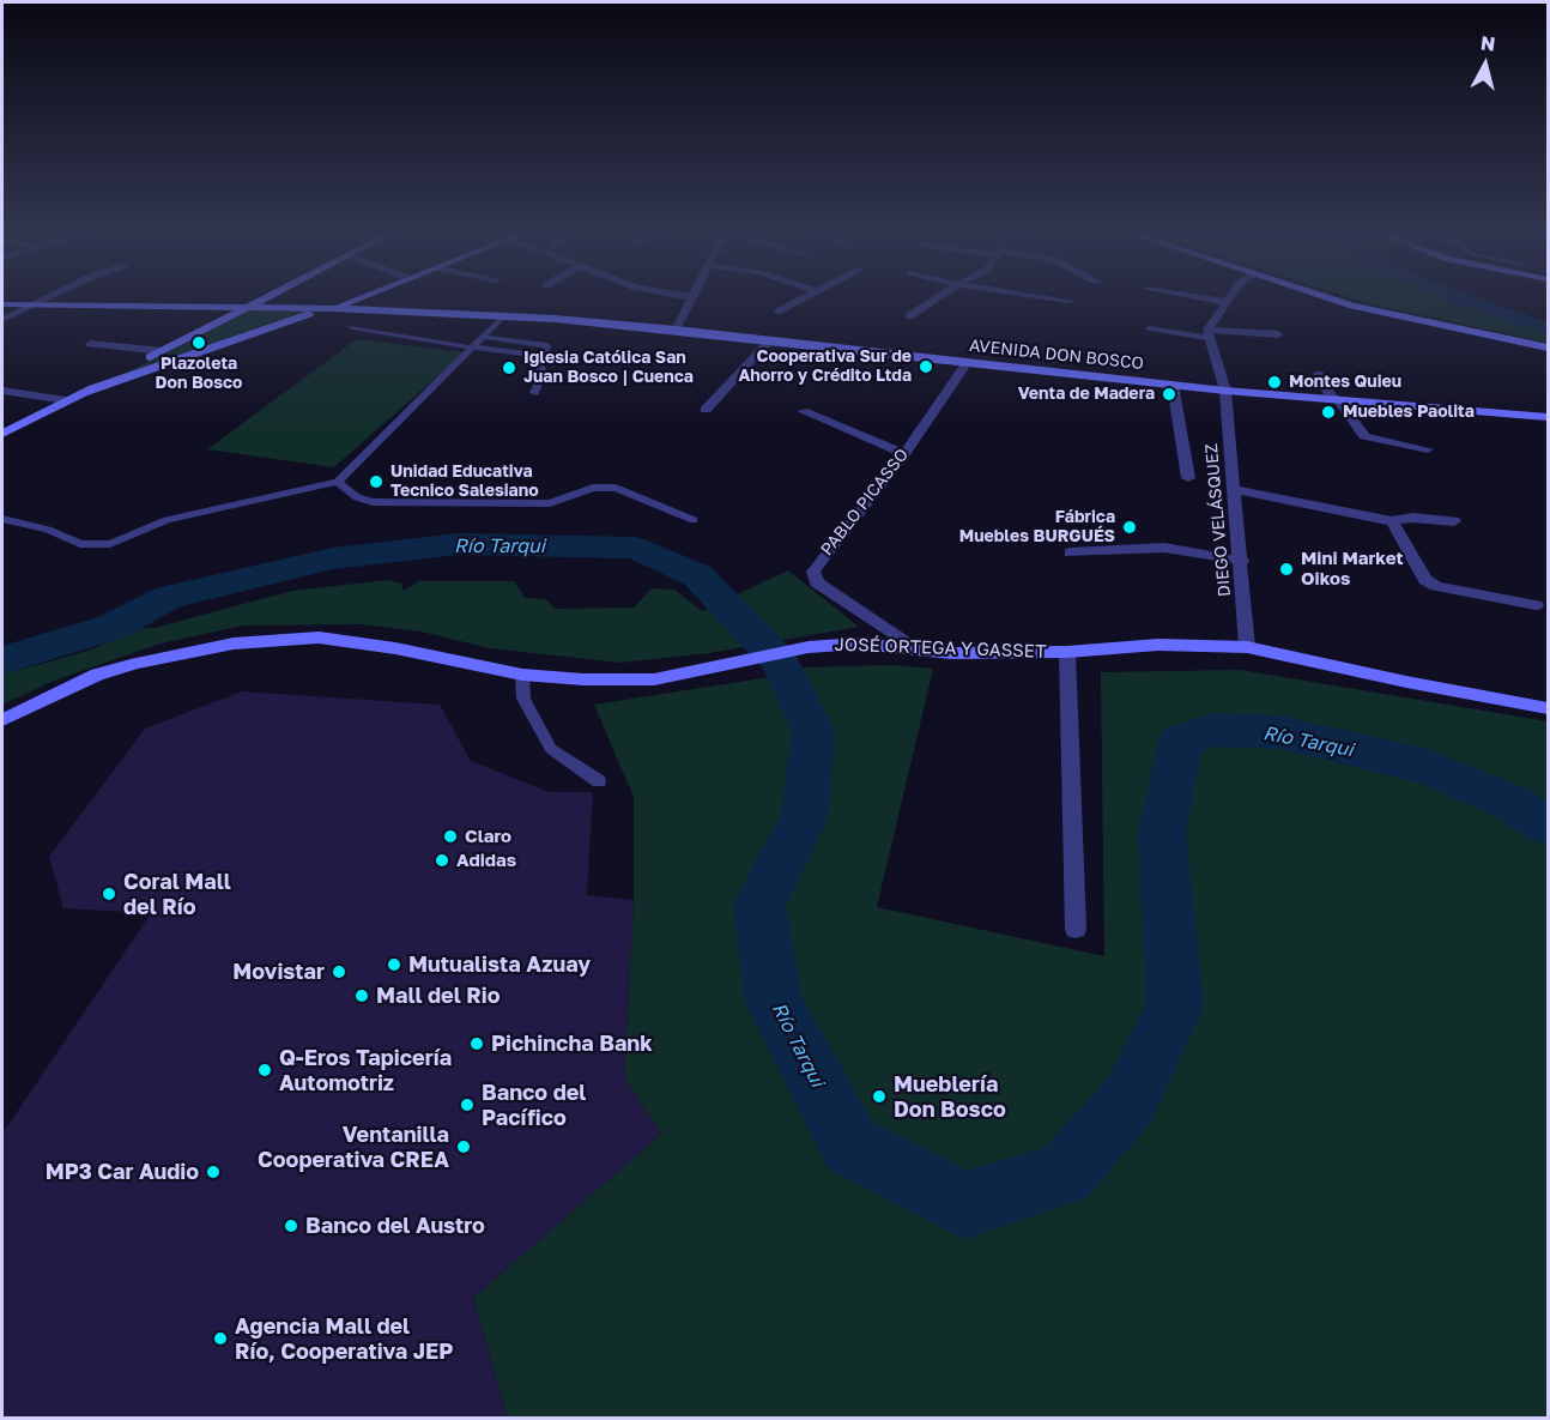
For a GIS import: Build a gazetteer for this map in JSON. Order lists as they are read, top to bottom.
{
  "streets": {
    "main road": ["AVENIDA DON BOSCO", "JOSÉ ORTEGA Y GASSET"],
    "street": ["PABLO PICASSO", "DIEGO VELÁSQUEZ"]
  },
  "crossings": [
    ["AVENIDA DON BOSCO", "PABLO PICASSO"],
    ["AVENIDA DON BOSCO", "DIEGO VELÁSQUEZ"],
    ["PABLO PICASSO", "JOSÉ ORTEGA Y GASSET"],
    ["DIEGO VELÁSQUEZ", "JOSÉ ORTEGA Y GASSET"]
  ],
  "water": ["Río Tarqui"],
  "places": [
    "Plazoleta Don Bosco",
    "Cooperativa Sur de Ahorro y Crédito Ltda",
    "Iglesia Católica San Juan Bosco | Cuenca",
    "Montes Quieu",
    "Venta de Madera",
    "Muebles Paolita",
    "Unidad Educativa Tecnico Salesiano",
    "Fábrica Muebles BURGUÉS",
    "Mini Market Oikos",
    "Claro",
    "Adidas",
    "Coral Mall del Río",
    "Mutualista Azuay",
    "Movistar",
    "Mall del Rio",
    "Pichincha Bank",
    "Q-Eros Tapicería Automotriz",
    "Mueblería Don Bosco",
    "Banco del Pacífico",
    "Ventanilla Cooperativa CREA",
    "MP3 Car Audio",
    "Banco del Austro",
    "Agencia Mall del Río, Cooperativa JEP"
  ],
  "north": "top"
}
